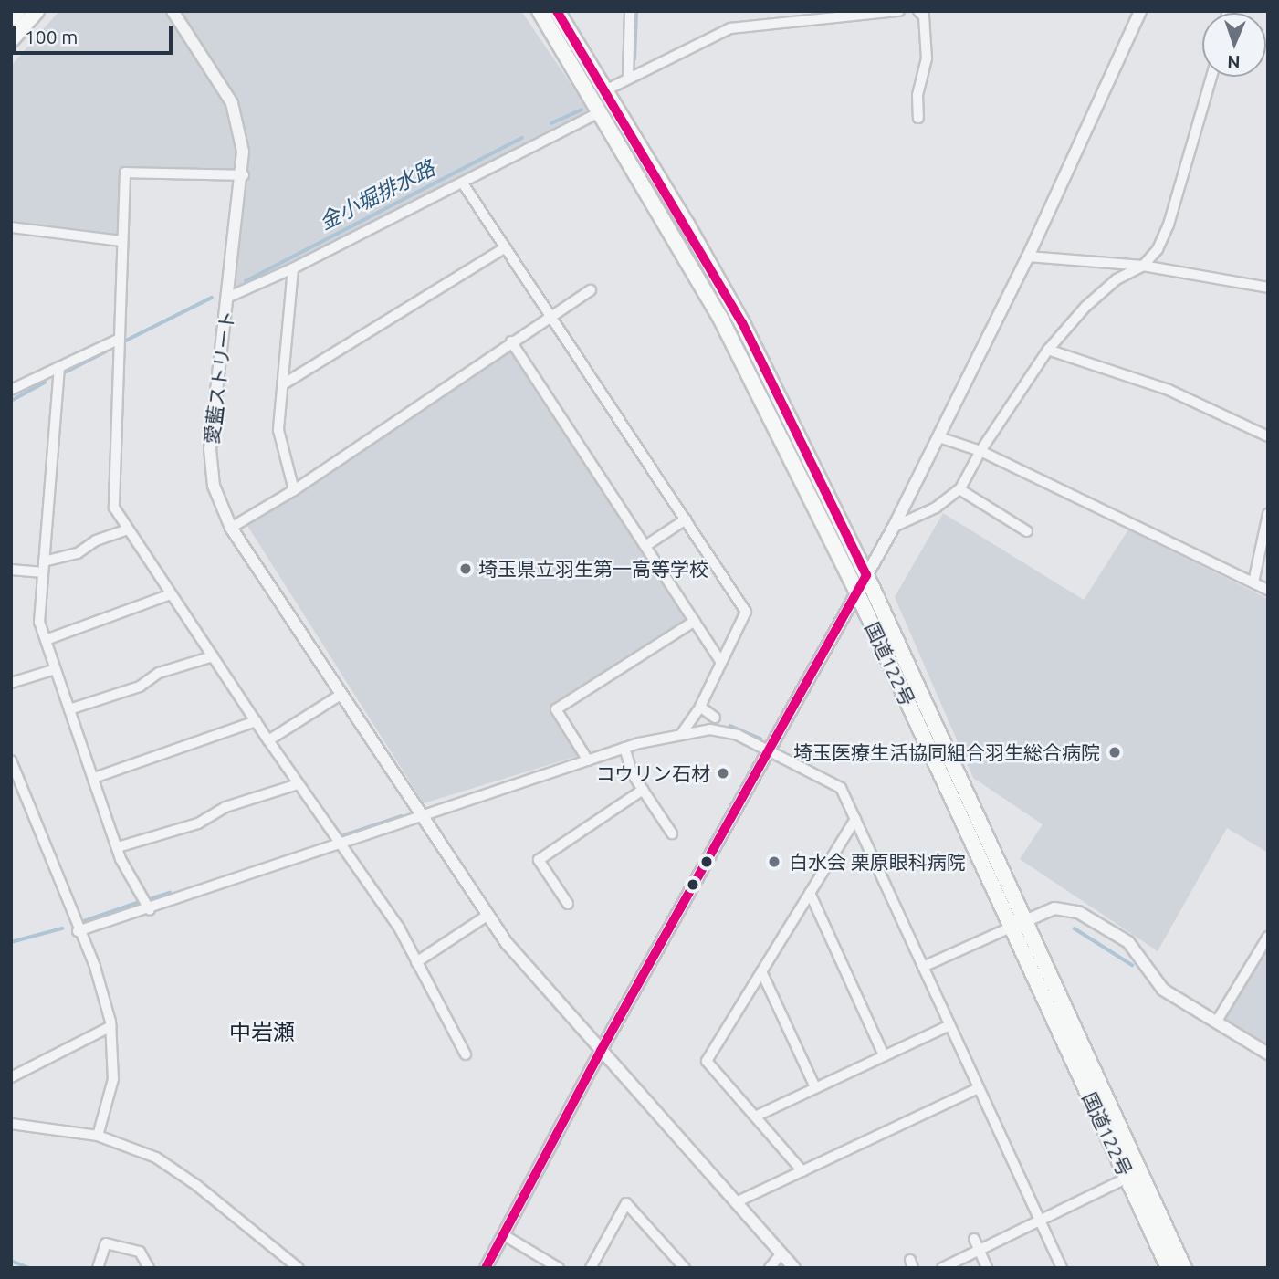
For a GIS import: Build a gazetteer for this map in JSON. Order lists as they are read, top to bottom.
{
  "streets": {
    "main road": ["国道122号"],
    "street": ["愛藍ストリート"]
  },
  "districts": ["中岩瀬"],
  "water": ["金小堀排水路"],
  "places": [
    "埼玉県立羽生第一高等学校",
    "埼玉医療生活協同組合羽生総合病院",
    "コウリン石材",
    "白水会 栗原眼科病院"
  ],
  "scale_bar": "100 m",
  "north": "bottom"
}
